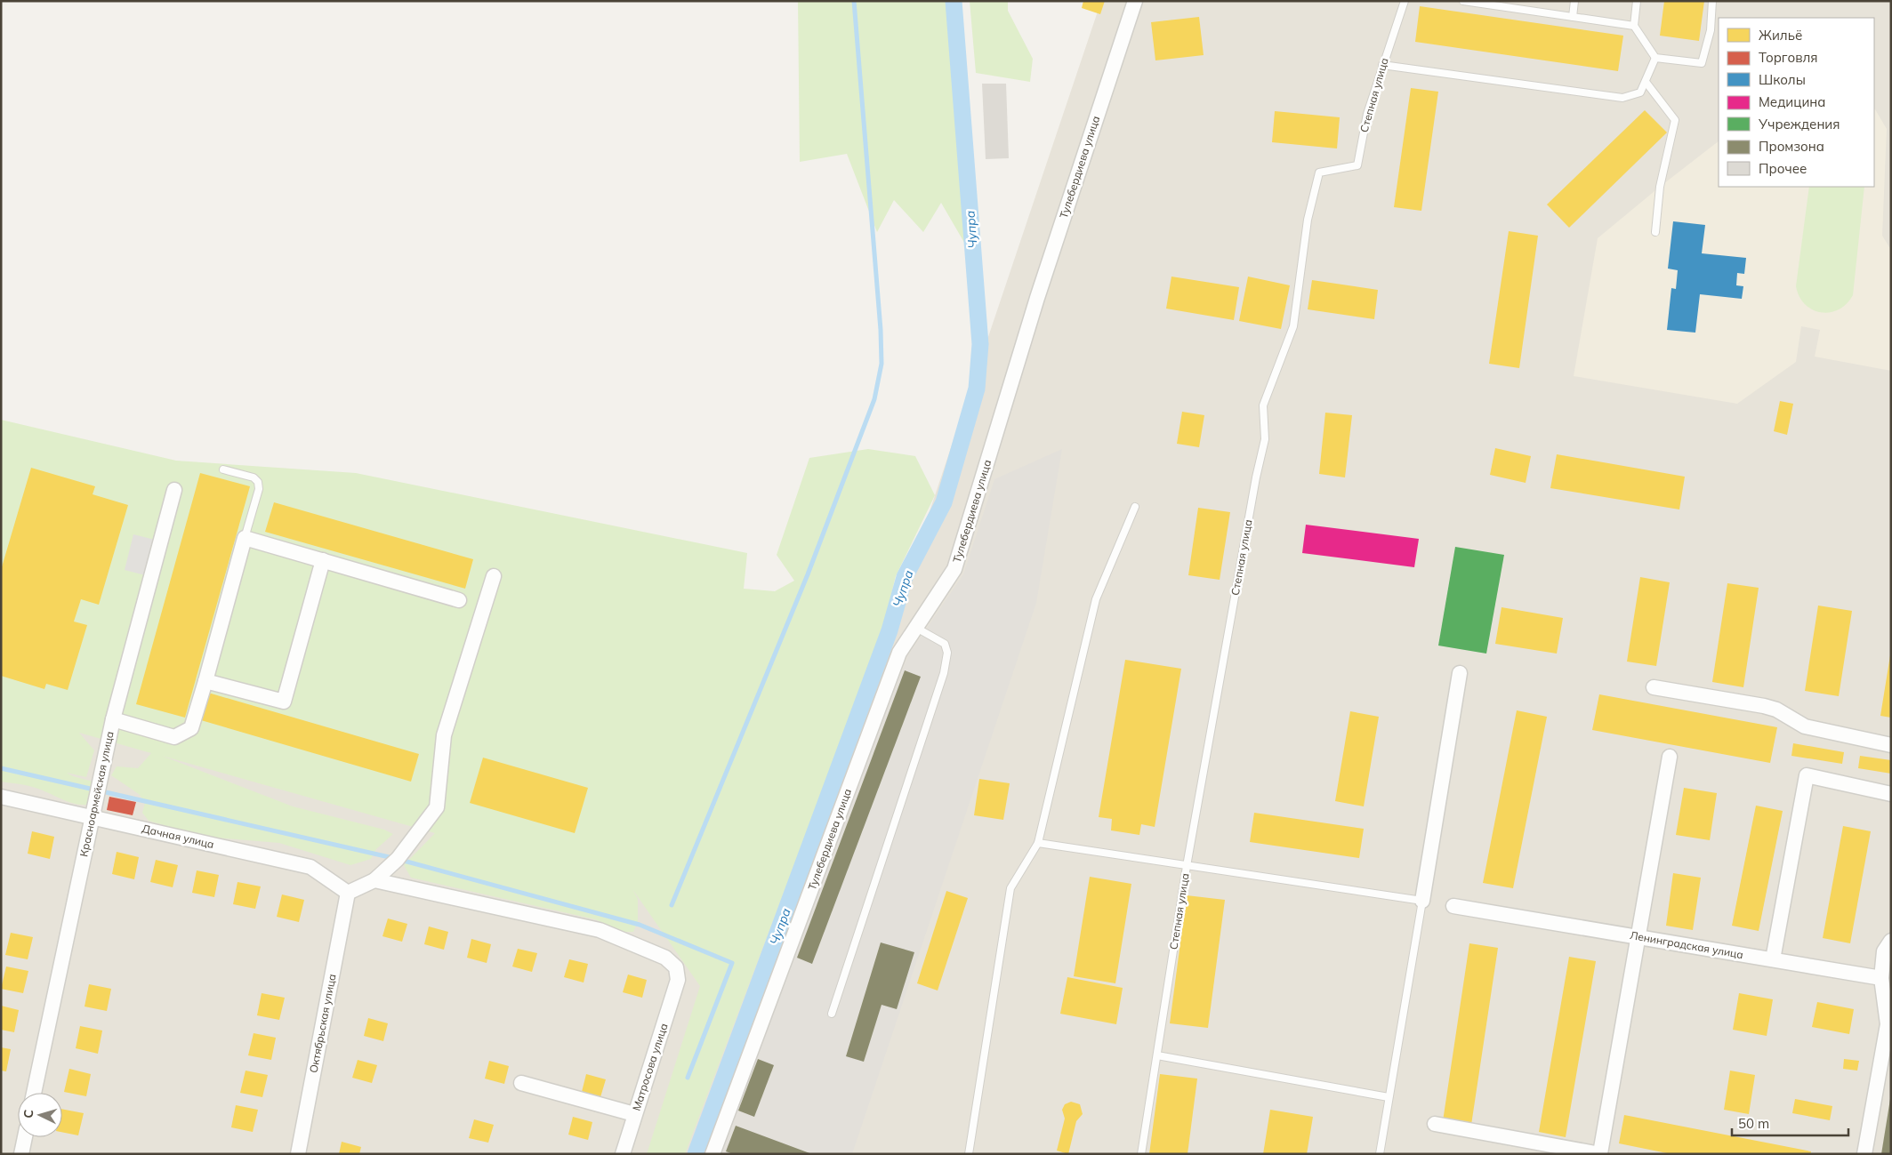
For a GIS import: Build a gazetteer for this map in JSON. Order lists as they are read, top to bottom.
{
  "streets": {
    "street": [
      "Тулебердиева улица",
      "Красноармейская улица",
      "Дачная улица",
      "Ленинградская улица",
      "Октябрьская улица",
      "Матросова улица"
    ],
    "lane": ["Степная улица"]
  },
  "crossings": [
    ["Красноармейская улица", "Дачная улица"],
    ["Дачная улица", "Октябрьская улица"]
  ],
  "water": ["Чупра"],
  "legend": [
    "Жильё",
    "Торговля",
    "Школы",
    "Медицина",
    "Учреждения",
    "Промзона",
    "Прочее"
  ],
  "scale_bar": "50 m",
  "north": "left"
}
